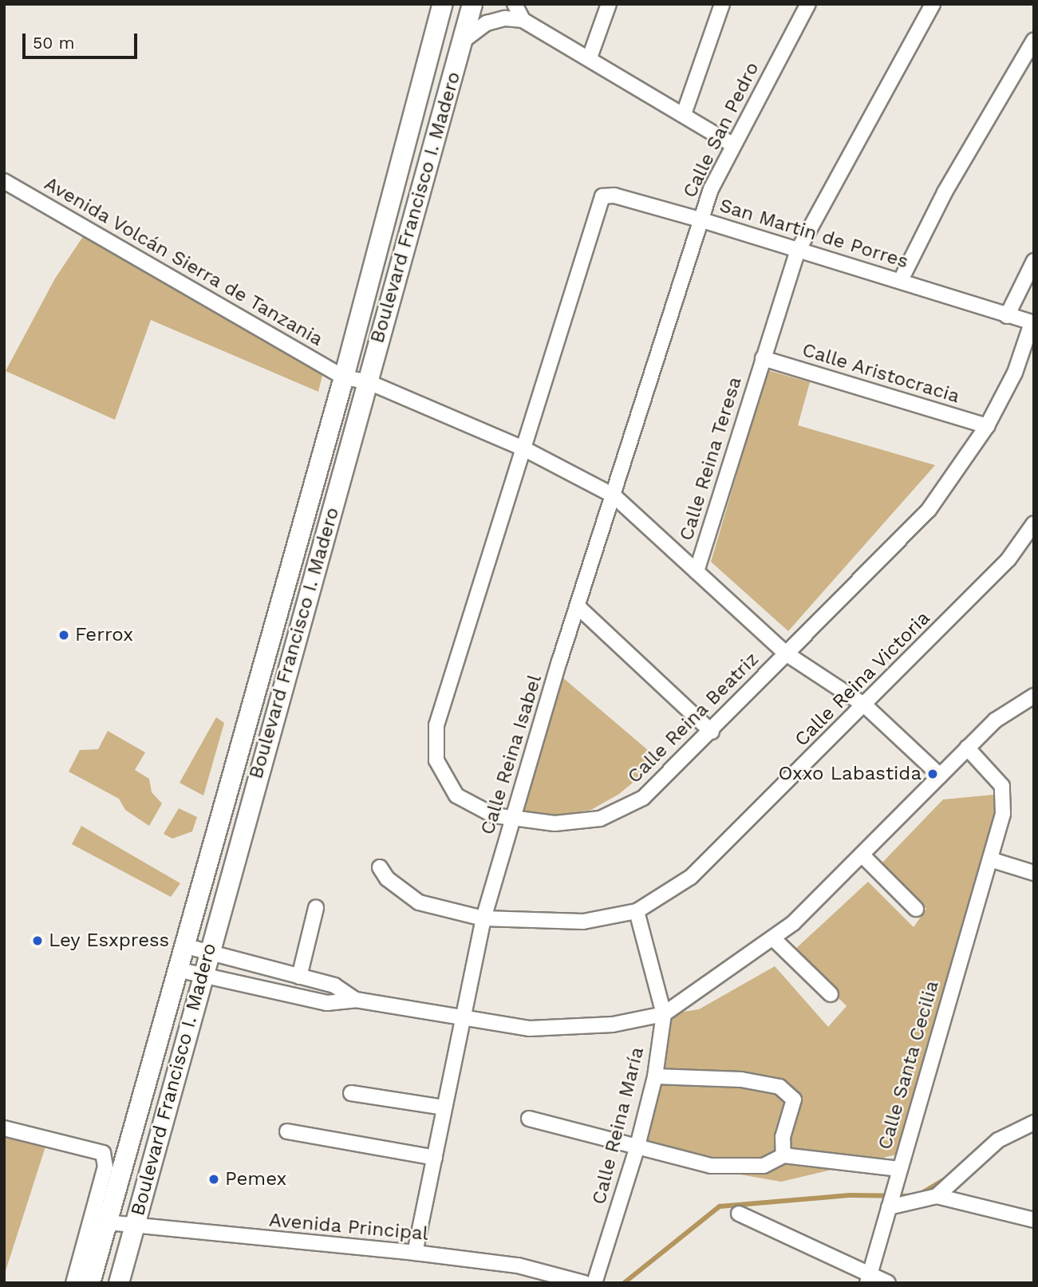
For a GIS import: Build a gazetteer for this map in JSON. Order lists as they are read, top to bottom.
{
  "streets": {
    "main road": ["Boulevard Francisco I. Madero"],
    "street": [
      "Calle San Pedro",
      "San Martin de Porres",
      "Avenida Volcán Sierra de Tanzania",
      "Calle Aristocracia",
      "Calle Reina Teresa",
      "Calle Reina Victoria",
      "Calle Reina Beatriz",
      "Calle Reina Isabel",
      "Calle Santa Cecilia",
      "Calle Reina María",
      "Avenida Principal"
    ]
  },
  "crossings": [
    ["Calle San Pedro", "San Martin de Porres"],
    ["Calle San Pedro", "Calle Reina Isabel"],
    ["Boulevard Francisco I. Madero", "Avenida Volcán Sierra de Tanzania"],
    ["Boulevard Francisco I. Madero", "Avenida Principal"],
    ["San Martin de Porres", "Calle Reina Teresa"],
    ["San Martin de Porres", "Calle Reina Beatriz"],
    ["Calle Aristocracia", "Calle Reina Teresa"],
    ["Calle Aristocracia", "Calle Reina Beatriz"],
    ["Calle Reina Victoria", "Calle Reina Isabel"],
    ["Calle Reina Victoria", "Calle Reina María"],
    ["Calle Reina Beatriz", "Calle Reina Isabel"],
    ["Calle Reina Isabel", "Avenida Principal"]
  ],
  "places": [
    "Ferrox",
    "Oxxo Labastida",
    "Ley Esxpress",
    "Pemex"
  ],
  "scale_bar": "50 m"
}
